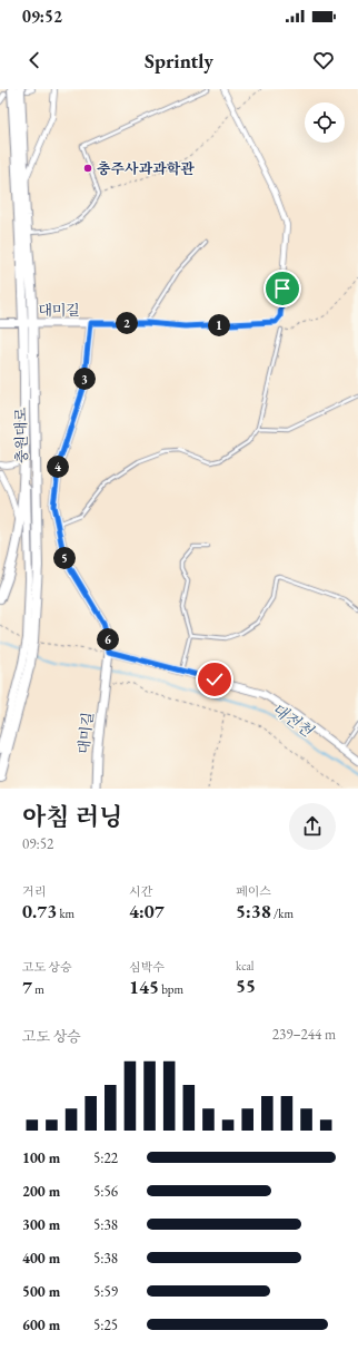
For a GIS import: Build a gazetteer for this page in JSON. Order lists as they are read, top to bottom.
{
  "streets": {
    "highway": ["충원대로"],
    "main road": ["대미길"]
  },
  "crossings": [
    ["대미길", "충원대로"]
  ],
  "water": ["대전천"],
  "places": ["충주사과과학관"],
  "page": {
    "status": "09:52",
    "header": "Sprintly",
    "pins": [
      "2",
      "1",
      "3",
      "4",
      "5",
      "6"
    ],
    "heading": ["아침 러닝", "09:52"],
    "stats": [
      ["거리", "0.73 km"],
      ["시간", "4:07"],
      ["페이스", "5:38 /km"],
      ["고도 상승", "7 m"],
      ["심박수", "145 bpm"],
      ["kcal", "55"]
    ],
    "chart": ["고도 상승", "239–244 m"],
    "list": [
      {
        "name": "100 m",
        "note": "5:22"
      },
      {
        "name": "200 m",
        "note": "5:56"
      },
      {
        "name": "300 m",
        "note": "5:38"
      },
      {
        "name": "400 m",
        "note": "5:38"
      },
      {
        "name": "500 m",
        "note": "5:59"
      },
      {
        "name": "600 m",
        "note": "5:25"
      }
    ]
  }
}
